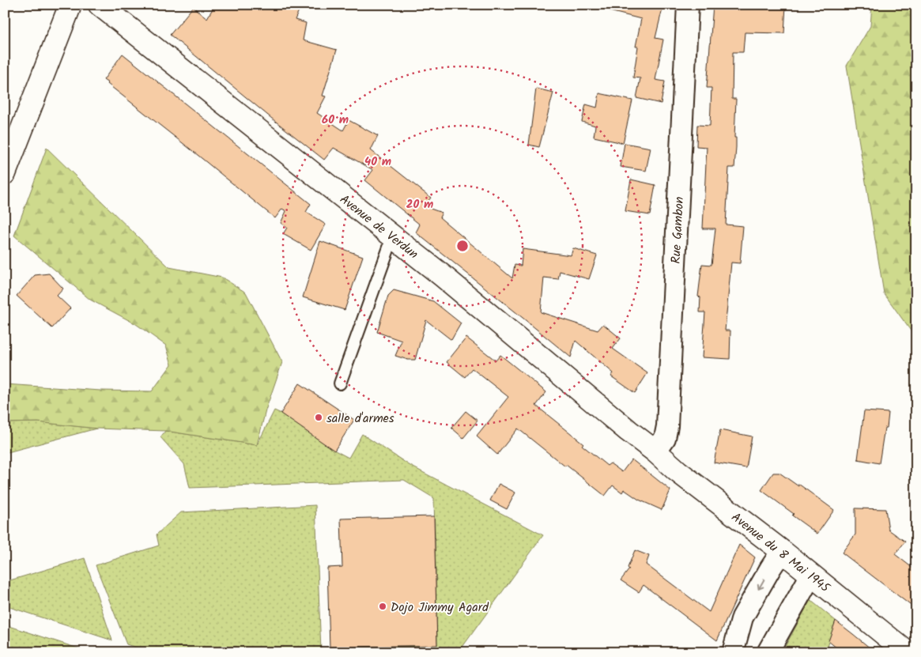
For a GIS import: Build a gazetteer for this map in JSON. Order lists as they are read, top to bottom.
{
  "streets": {
    "main road": ["Avenue de Verdun", "Avenue du 8 Mai 1945"],
    "street": ["Rue Gambon"]
  },
  "crossings": [
    ["Avenue de Verdun", "Rue Gambon"],
    ["Avenue de Verdun", "Avenue du 8 Mai 1945"],
    ["Rue Gambon", "Avenue du 8 Mai 1945"]
  ],
  "places": ["salle d'armes", "Dojo Jimmy Agard"],
  "rings": ["60 m", "40 m", "20 m"]
}
